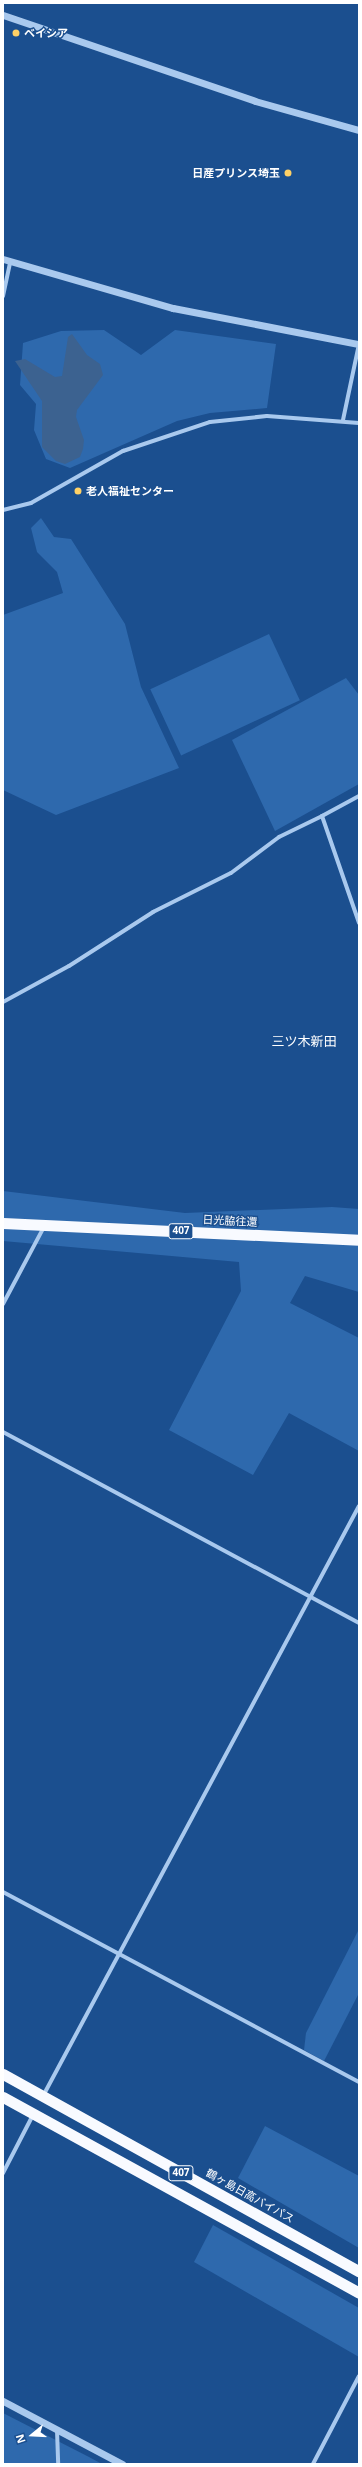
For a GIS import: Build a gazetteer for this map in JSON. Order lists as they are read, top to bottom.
{
  "streets": {
    "highway": ["日光脇往還", "407", "鶴ヶ島日高バイパス"]
  },
  "districts": ["三ツ木新田"],
  "places": ["ベイシア", "日産プリンス埼玉", "老人福祉センター"],
  "north": "left"
}
